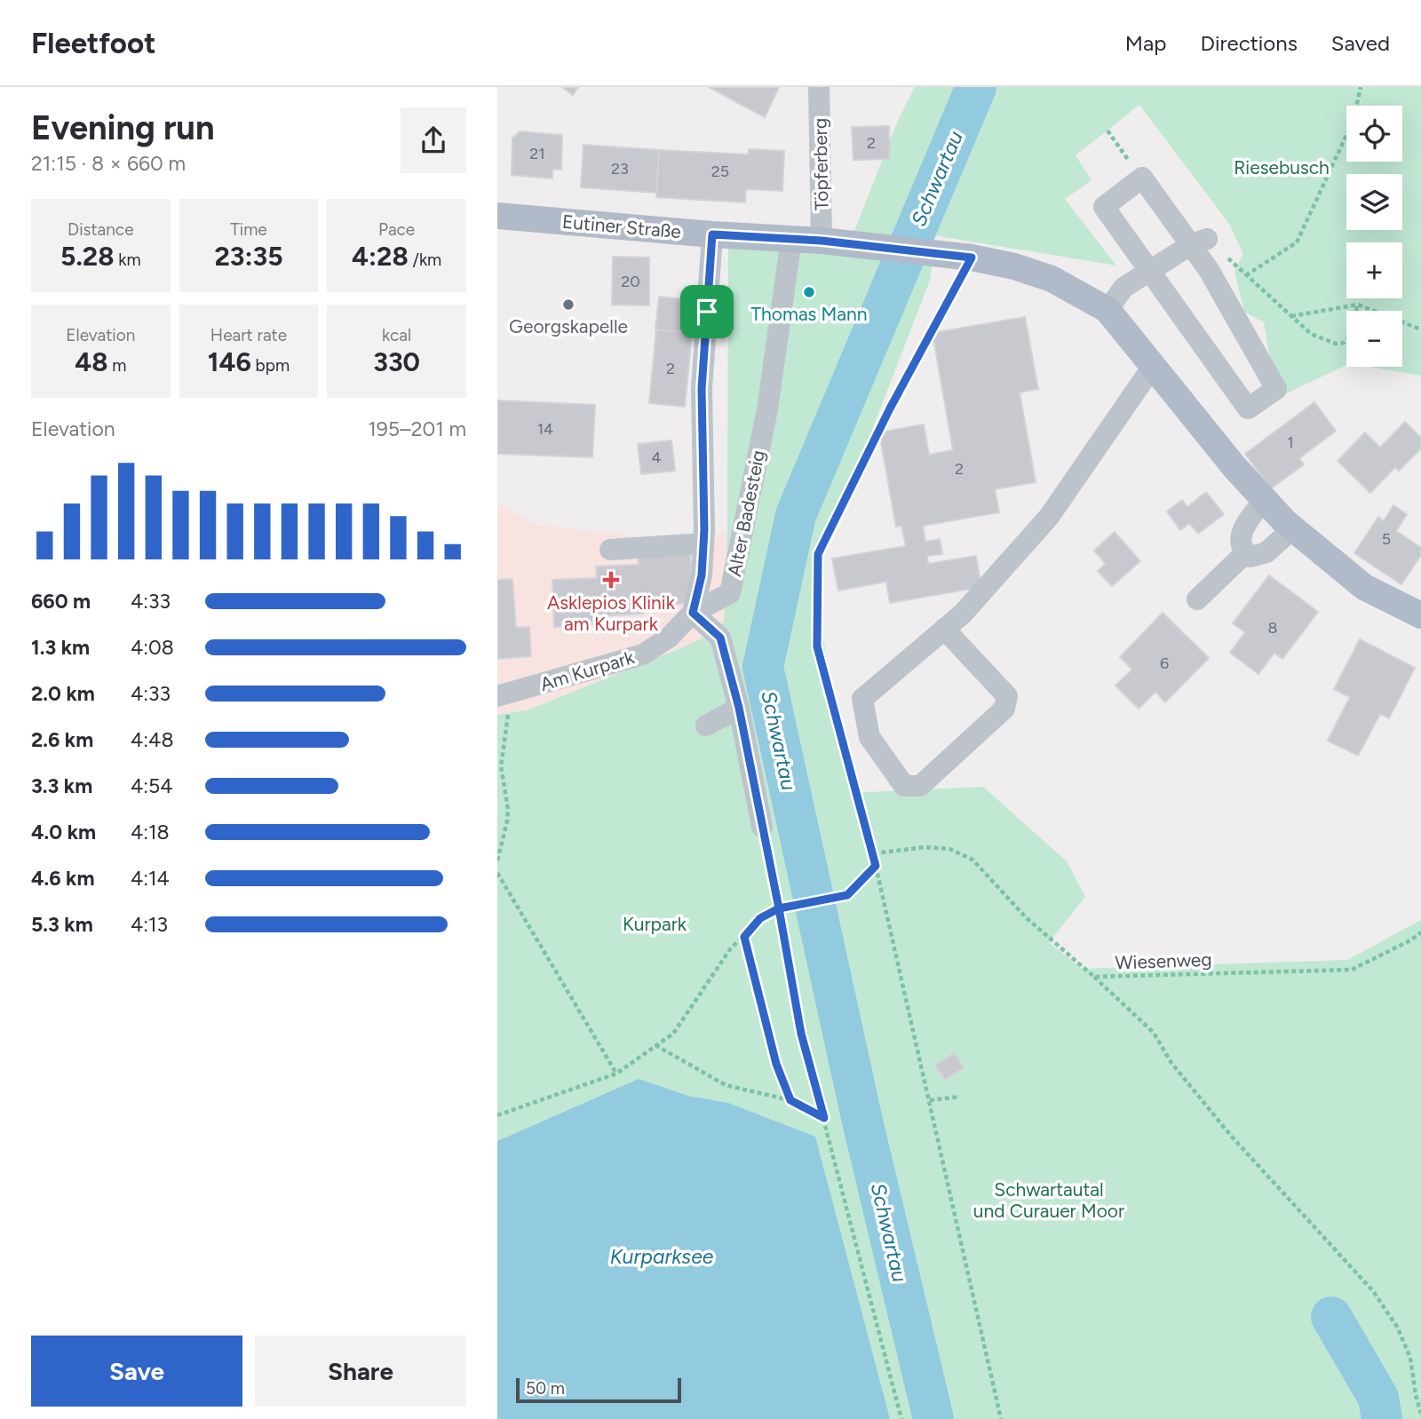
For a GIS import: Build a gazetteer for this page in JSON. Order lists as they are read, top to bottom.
{
  "streets": {
    "main road": ["Eutiner Straße"],
    "street": ["Töpferberg", "Alter Badesteig", "Am Kurpark"],
    "path": ["Wiesenweg"]
  },
  "crossings": [
    ["Töpferberg", "Eutiner Straße"],
    ["Eutiner Straße", "Alter Badesteig"],
    ["Alter Badesteig", "Am Kurpark"]
  ],
  "water": ["Schwartau", "Kurparksee"],
  "parks": ["Riesebusch", "Kurpark", "Schwartautal und Curauer Moor"],
  "places": {
    "other": ["Thomas Mann", "Georgskapelle"],
    "health": ["Asklepios Klinik am Kurpark"]
  },
  "house_numbers": [
    "2",
    "21",
    "23",
    "25",
    "20",
    "2",
    "14",
    "1",
    "4",
    "2",
    "5",
    "8",
    "6"
  ],
  "scale_bar": "50 m",
  "page": {
    "header": "Fleetfoot",
    "nav": ["Map", "Directions", "Saved"],
    "heading": ["Evening run", "21:15 · 8 × 660 m"],
    "map_buttons": ["+", "−"],
    "stats": [
      ["Distance", "5.28 km"],
      ["Time", "23:35"],
      ["Pace", "4:28 /km"],
      ["Elevation", "48 m"],
      ["Heart rate", "146 bpm"],
      ["kcal", "330"]
    ],
    "chart": ["Elevation", "195–201 m"],
    "list": [
      {
        "name": "660 m",
        "note": "4:33"
      },
      {
        "name": "1.3 km",
        "note": "4:08"
      },
      {
        "name": "2.0 km",
        "note": "4:33"
      },
      {
        "name": "2.6 km",
        "note": "4:48"
      },
      {
        "name": "3.3 km",
        "note": "4:54"
      },
      {
        "name": "4.0 km",
        "note": "4:18"
      },
      {
        "name": "4.6 km",
        "note": "4:14"
      },
      {
        "name": "5.3 km",
        "note": "4:13"
      }
    ],
    "buttons": ["Save", "Share"],
    "scale": "50 m"
  }
}
